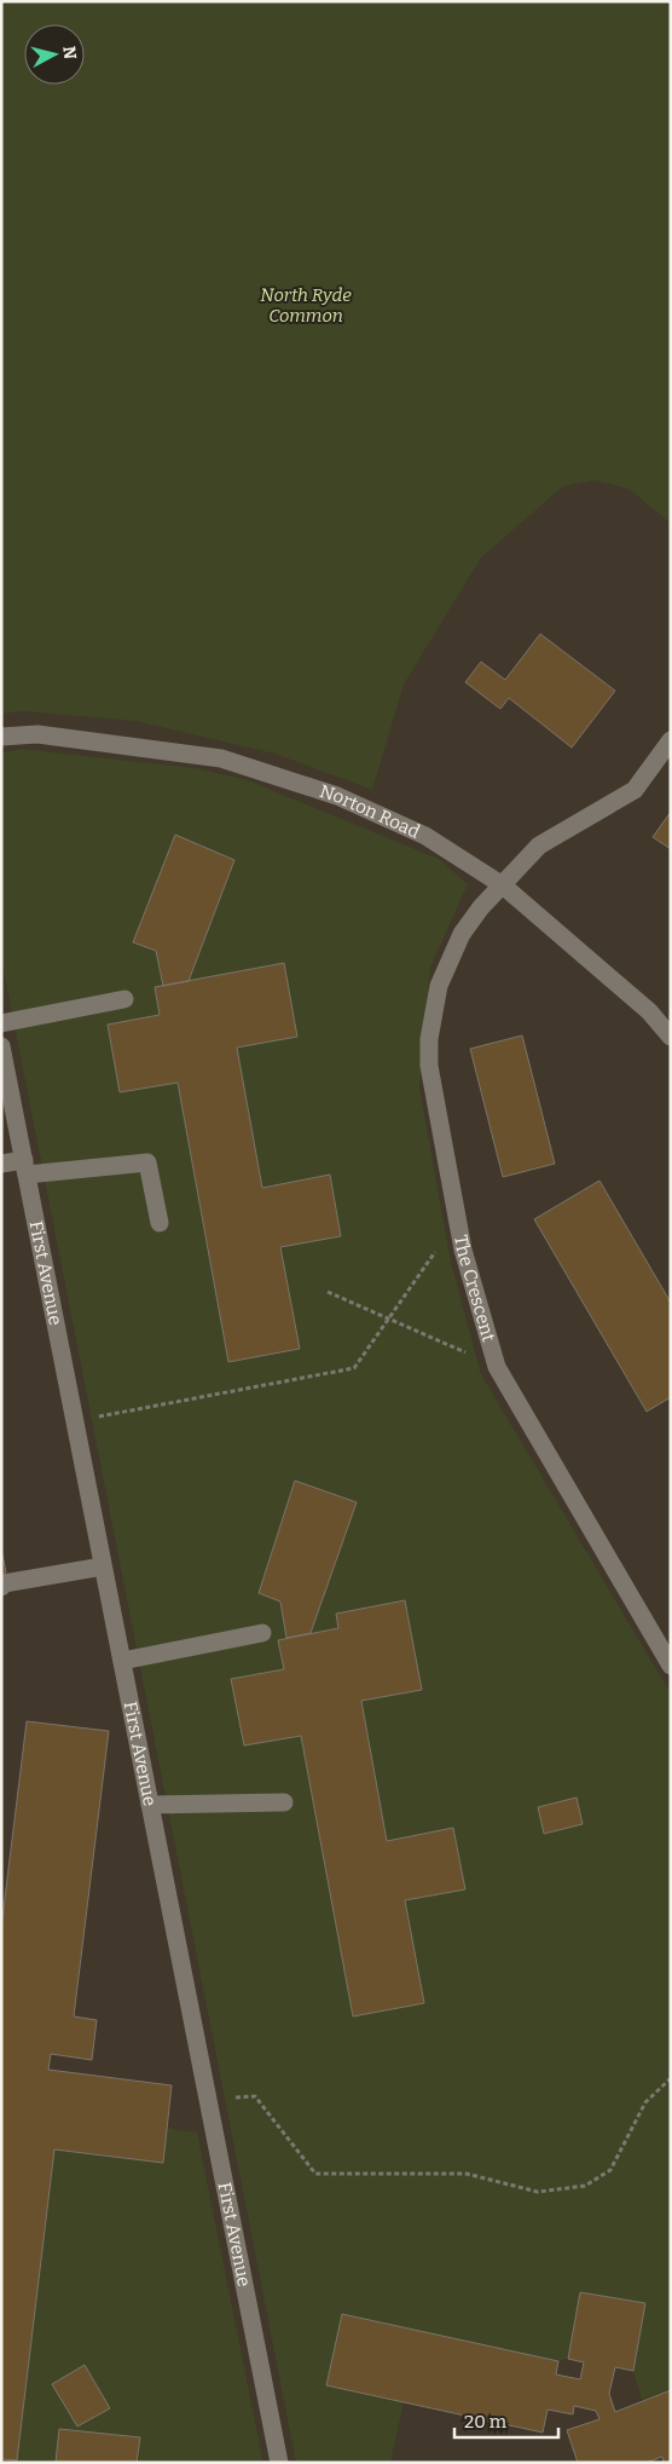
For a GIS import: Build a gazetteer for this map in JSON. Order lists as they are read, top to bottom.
{
  "streets": {
    "lane": ["Norton Road", "First Avenue", "The Crescent"]
  },
  "crossings": [
    ["Norton Road", "The Crescent"]
  ],
  "parks": ["North Ryde Common"],
  "scale_bar": "20 m",
  "north": "right"
}
